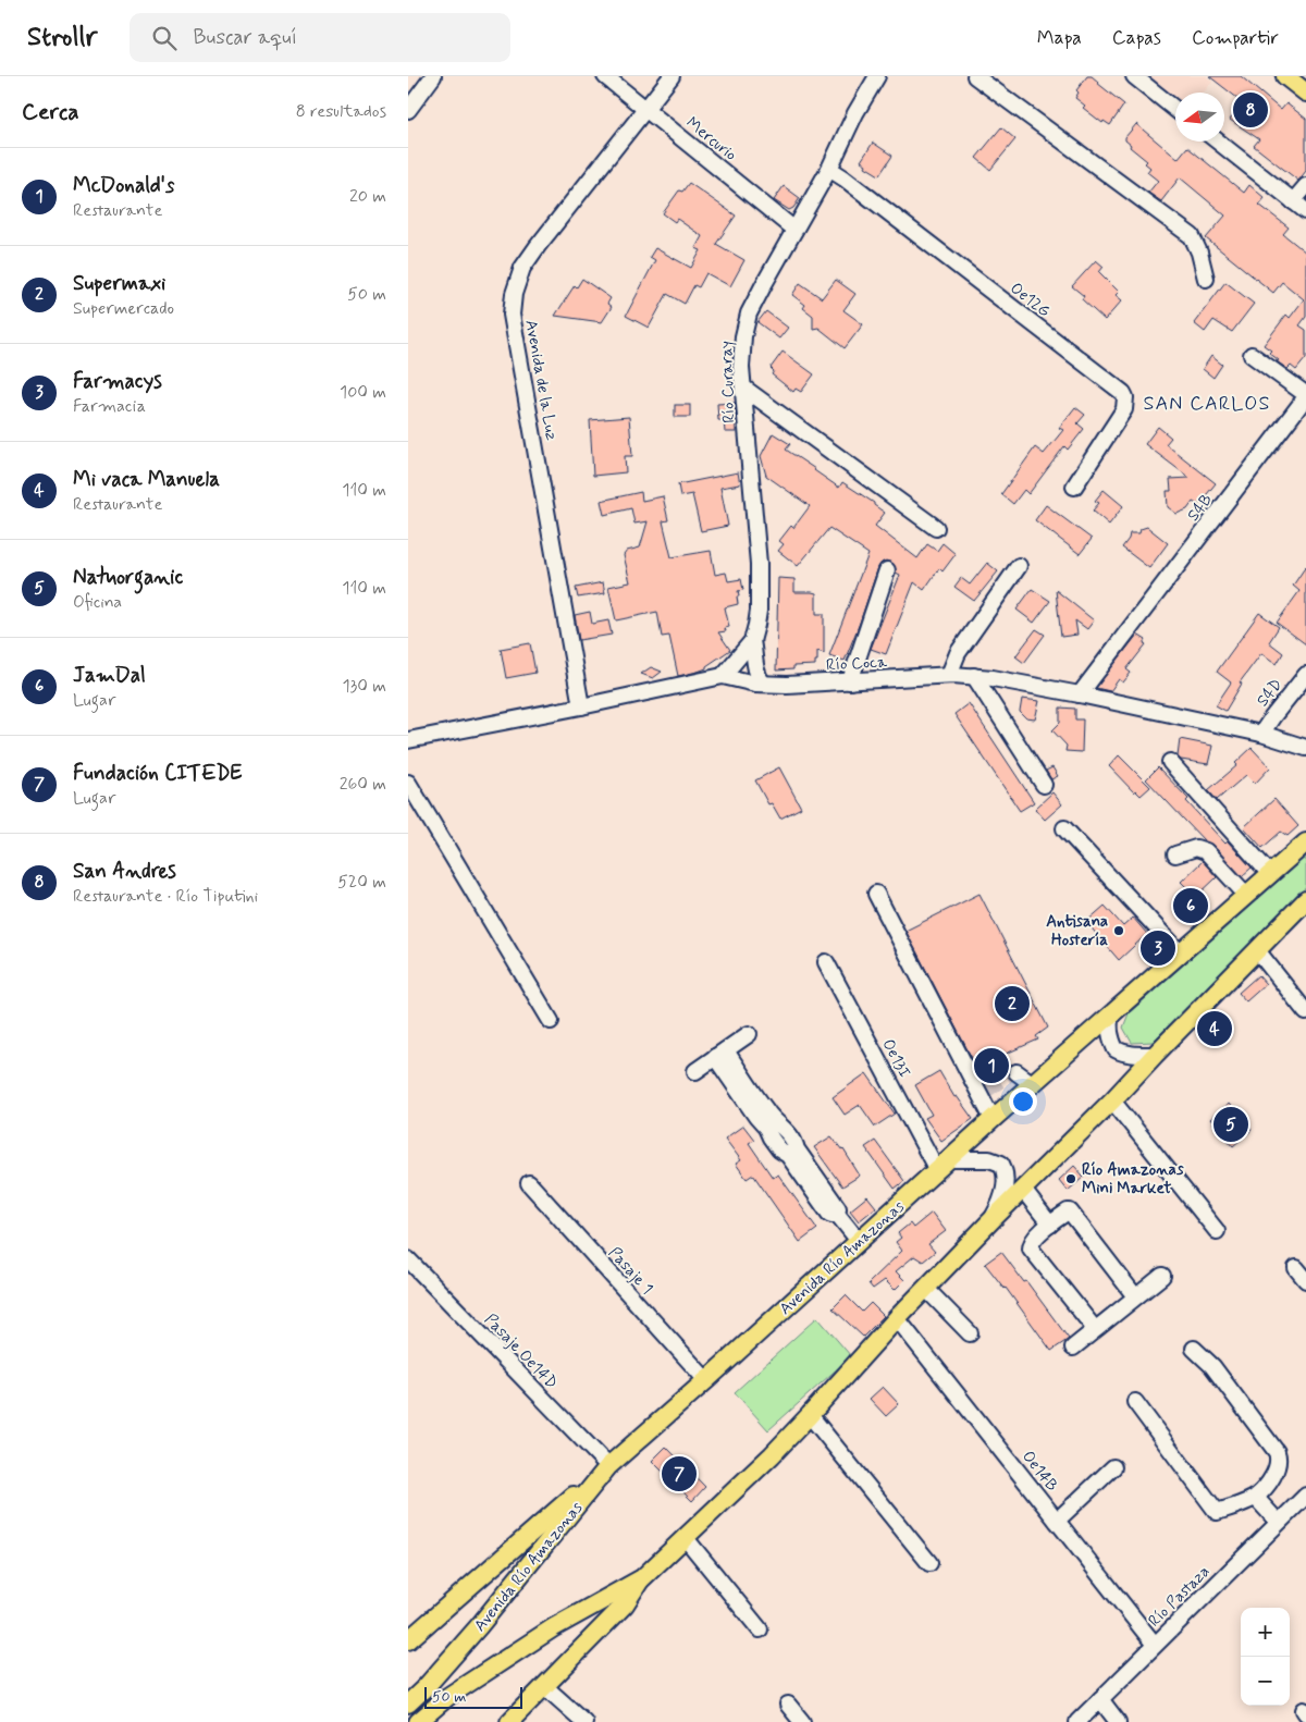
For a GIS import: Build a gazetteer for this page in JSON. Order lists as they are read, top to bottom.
{
  "streets": {
    "main road": ["Avenida Río Amazonas"],
    "street": [
      "Mercurio",
      "Oe12G",
      "Avenida de la Luz",
      "Río Curaray",
      "S4B",
      "Río Coca",
      "S4D",
      "Oe13I",
      "Pasaje 1",
      "Pasaje Oe14D",
      "Oe14B",
      "Río Pastaza"
    ]
  },
  "crossings": [
    ["Mercurio", "Avenida de la Luz"],
    ["Mercurio", "Río Curaray"],
    ["Oe12G", "Río Curaray"],
    ["Avenida de la Luz", "Río Coca"],
    ["Río Curaray", "Río Coca"],
    ["S4B", "Río Coca"],
    ["Río Coca", "S4D"],
    ["Oe13I", "Avenida Río Amazonas"],
    ["Avenida Río Amazonas", "Pasaje 1"],
    ["Avenida Río Amazonas", "Pasaje Oe14D"],
    ["Oe14B", "Río Pastaza"]
  ],
  "districts": ["SAN CARLOS"],
  "places": ["Antisana Hostería", "Río Amazonas Mini Market"],
  "scale_bar": "50 m",
  "north": "left",
  "page": {
    "header": "Strollr",
    "search": "Buscar aquí",
    "nav": ["Mapa", "Capas", "Compartir"],
    "heading": ["Cerca", "8 resultados"],
    "pins": [
      "8",
      "6",
      "3",
      "2",
      "4",
      "1",
      "5",
      "7"
    ],
    "list": [
      {
        "mark": "1",
        "name": "McDonald's",
        "note": "Restaurante",
        "value": "20 m"
      },
      {
        "mark": "2",
        "name": "Supermaxi",
        "note": "Supermercado",
        "value": "50 m"
      },
      {
        "mark": "3",
        "name": "Farmacys",
        "note": "Farmacia",
        "value": "100 m"
      },
      {
        "mark": "4",
        "name": "Mi vaca Manuela",
        "note": "Restaurante",
        "value": "110 m"
      },
      {
        "mark": "5",
        "name": "Natuorganic",
        "note": "Oficina",
        "value": "110 m"
      },
      {
        "mark": "6",
        "name": "JamDal",
        "note": "Lugar",
        "value": "130 m"
      },
      {
        "mark": "7",
        "name": "Fundación CITEDE",
        "note": "Lugar",
        "value": "260 m"
      },
      {
        "mark": "8",
        "name": "San Andres",
        "note": "Restaurante · Río Tiputini",
        "value": "520 m"
      }
    ],
    "map_buttons": ["+", "−"],
    "scale": "50 m"
  }
}
